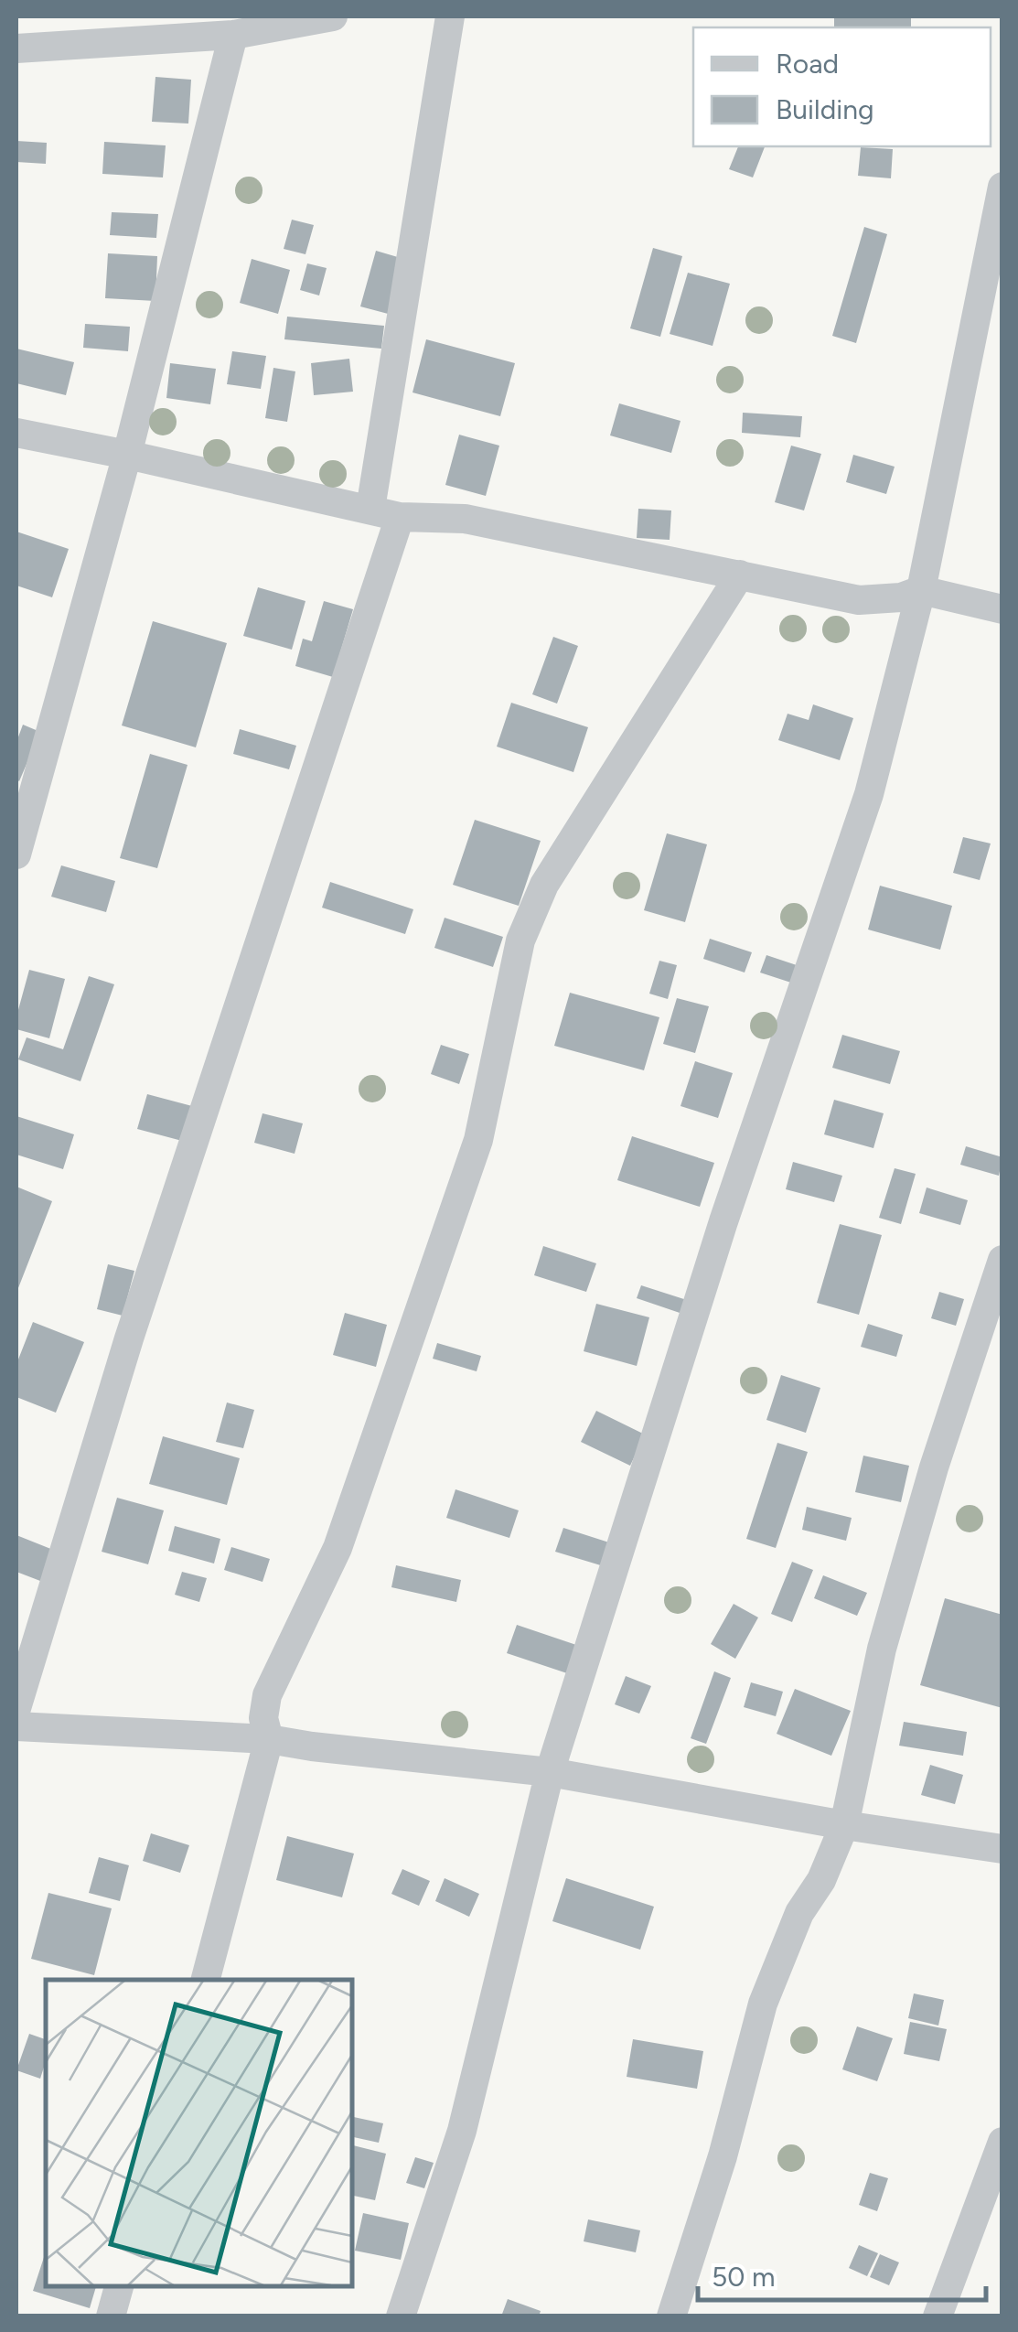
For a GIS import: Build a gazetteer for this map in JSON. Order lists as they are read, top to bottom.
{
  "legend": ["Road", "Building"],
  "scale_bar": "50 m"
}
